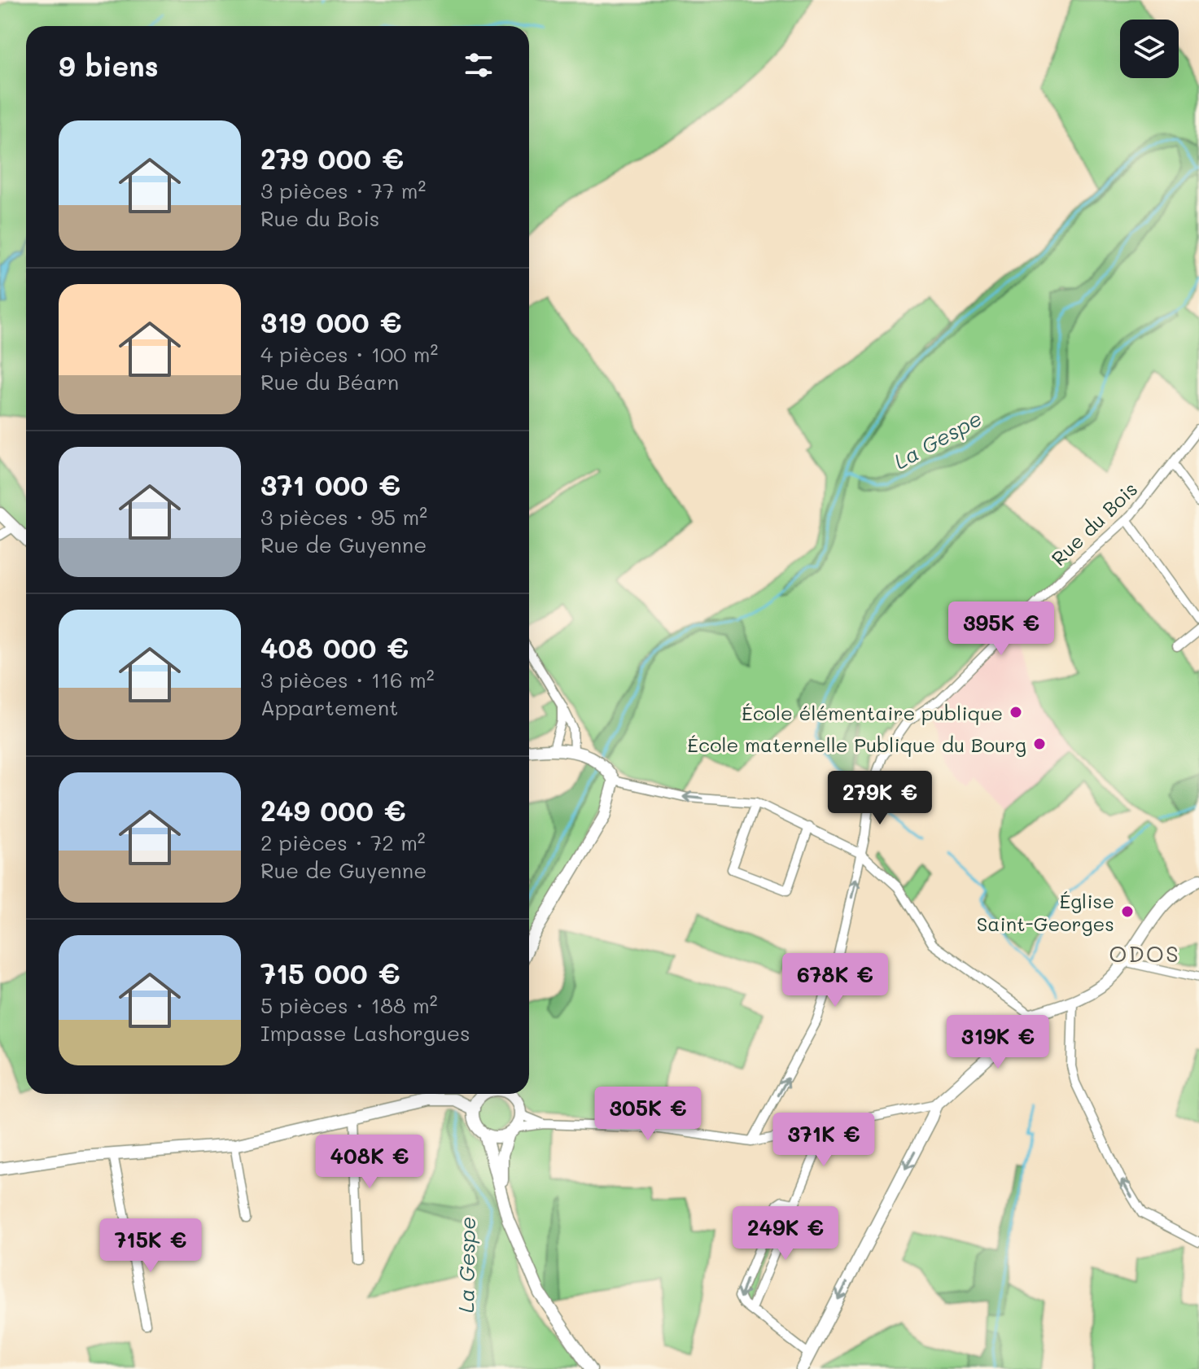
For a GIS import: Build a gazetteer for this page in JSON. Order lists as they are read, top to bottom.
{
  "streets": {
    "street": ["Rue du Bois"]
  },
  "one_way": ["Rue du Bois"],
  "districts": ["ODOS"],
  "water": ["La Gespe"],
  "places": ["École élémentaire publique", "École maternelle Publique du Bourg", "Église Saint-Georges"],
  "page": {
    "heading": "9 biens",
    "list": [
      {
        "name": "279 000 €",
        "note": "3 pièces · 77 m² · Rue du Bois"
      },
      {
        "name": "319 000 €",
        "note": "4 pièces · 100 m² · Rue du Béarn"
      },
      {
        "name": "371 000 €",
        "note": "3 pièces · 95 m² · Rue de Guyenne"
      },
      {
        "name": "408 000 €",
        "note": "3 pièces · 116 m² · Appartement"
      },
      {
        "name": "249 000 €",
        "note": "2 pièces · 72 m² · Rue de Guyenne"
      },
      {
        "name": "715 000 €",
        "note": "5 pièces · 188 m² · Impasse Lashorgues"
      }
    ],
    "price": [
      "395K €",
      "279K €",
      "678K €",
      "319K €",
      "305K €",
      "371K €",
      "408K €",
      "249K €",
      "715K €"
    ]
  }
}
